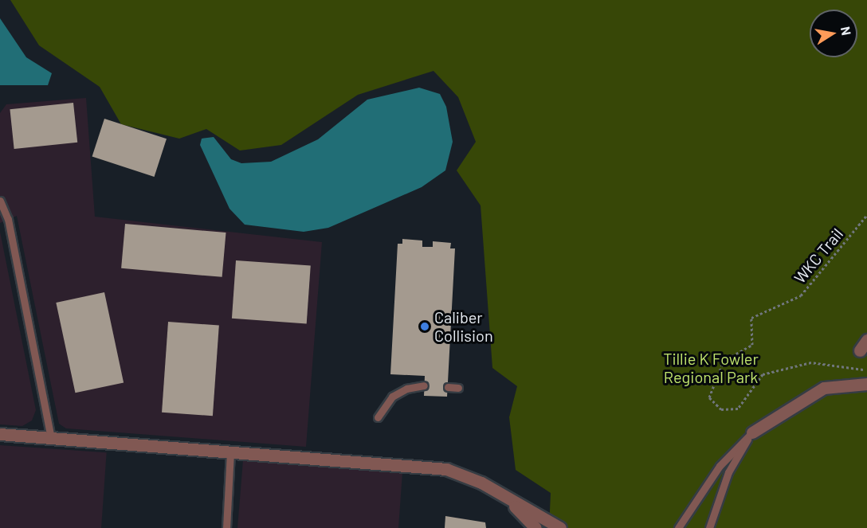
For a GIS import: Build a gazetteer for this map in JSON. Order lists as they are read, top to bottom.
{
  "streets": {
    "path": ["WKC Trail"]
  },
  "parks": ["Tillie K Fowler Regional Park"],
  "places": ["Caliber Collision"],
  "north": "right"
}
